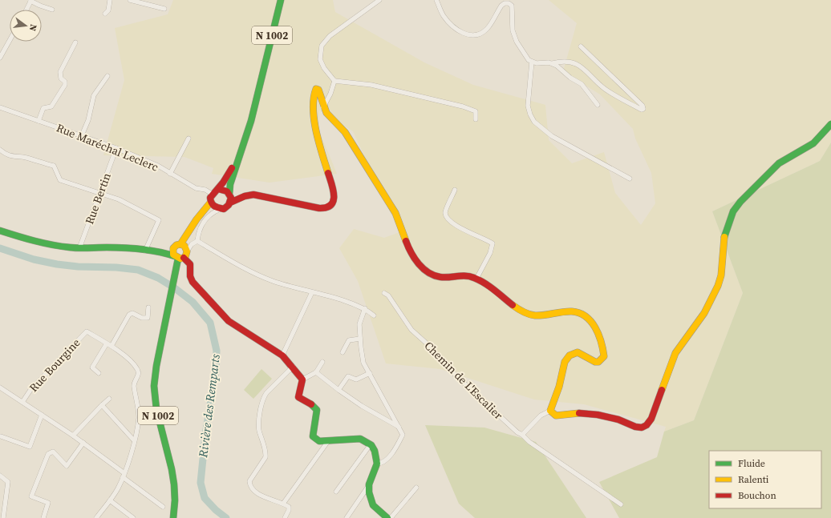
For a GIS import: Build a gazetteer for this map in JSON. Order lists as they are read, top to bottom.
{
  "streets": {
    "main road": ["N 1002"],
    "street": [
      "Rue Maréchal Leclerc",
      "Rue Bertin",
      "Rue Bourgine",
      "Chemin de L'Escalier"
    ]
  },
  "crossings": [
    ["N 1002", "Rue Maréchal Leclerc"],
    ["Rue Maréchal Leclerc", "Rue Bertin"]
  ],
  "water": ["Rivière des Remparts"],
  "legend": ["Fluide", "Ralenti", "Bouchon"],
  "north": "right"
}
